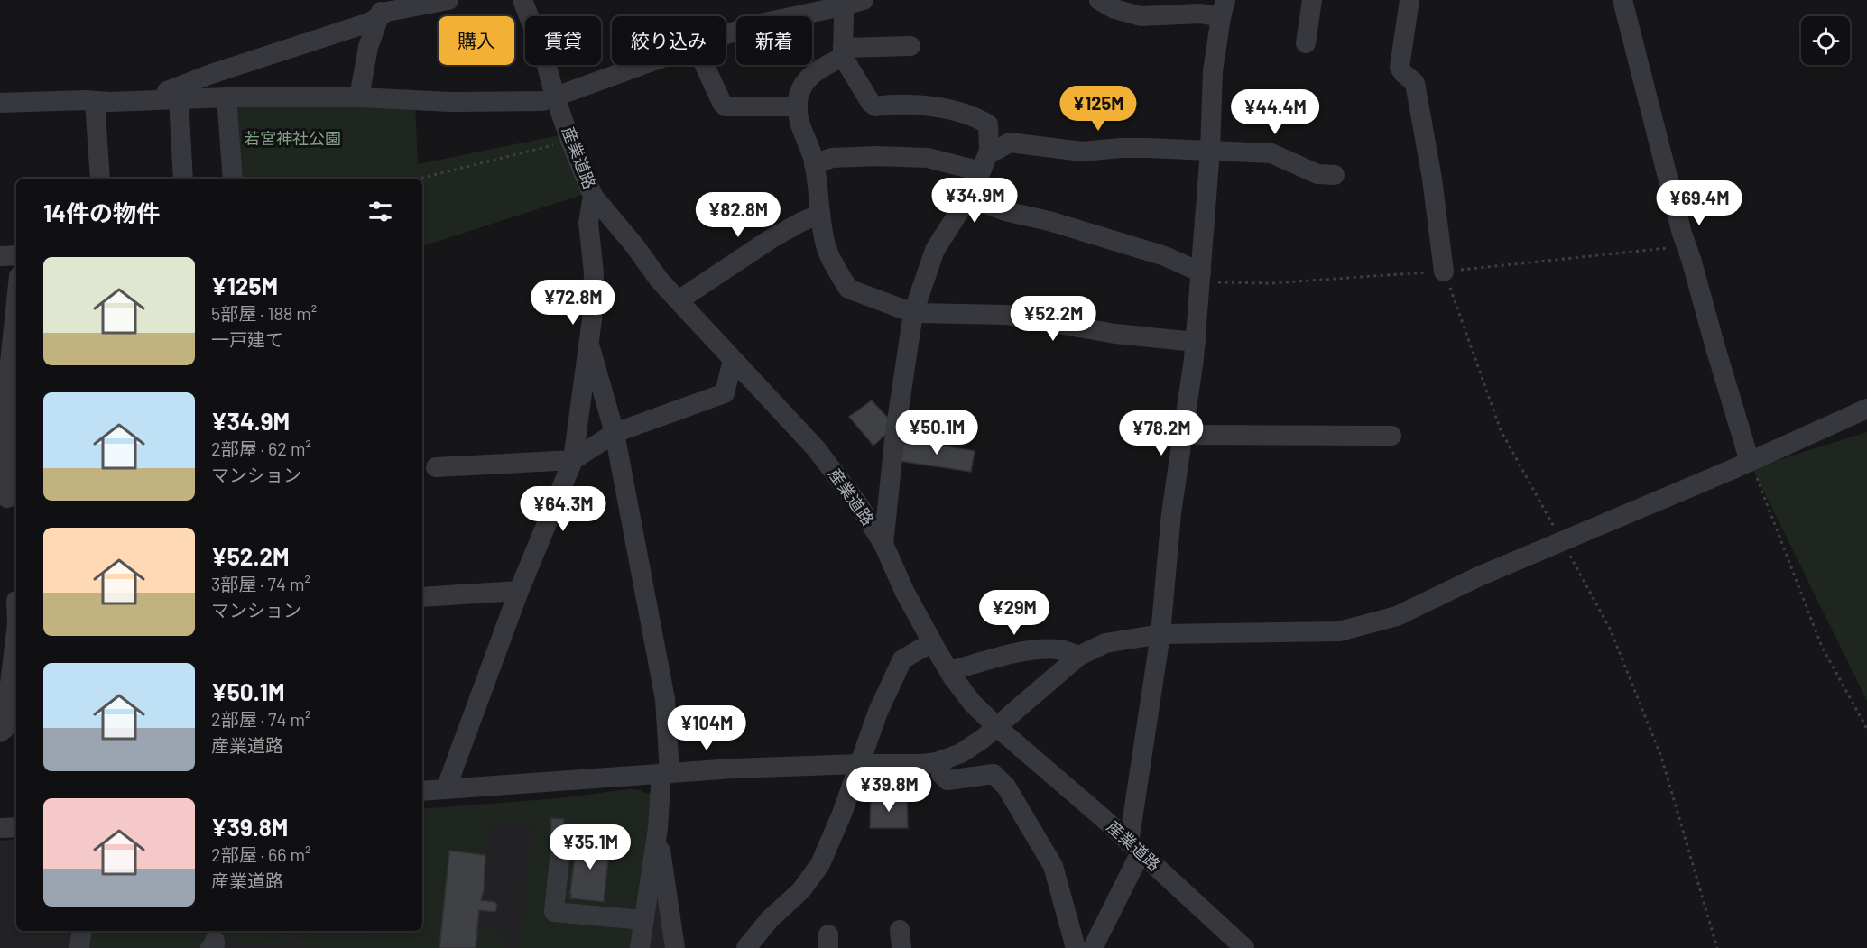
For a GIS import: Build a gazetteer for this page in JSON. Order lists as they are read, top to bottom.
{
  "streets": {
    "street": ["産業道路"]
  },
  "parks": ["若宮神社公園"],
  "page": {
    "chip": [
      "購入",
      "賃貸",
      "絞り込み",
      "新着"
    ],
    "price": [
      "¥125M",
      "¥44.4M",
      "¥34.9M",
      "¥69.4M",
      "¥82.8M",
      "¥72.8M",
      "¥52.2M",
      "¥50.1M",
      "¥78.2M",
      "¥64.3M",
      "¥29M",
      "¥104M",
      "¥39.8M",
      "¥35.1M"
    ],
    "heading": "14件の物件",
    "list": [
      {
        "name": "¥125M",
        "note": "5部屋 · 188 m² · 一戸建て"
      },
      {
        "name": "¥34.9M",
        "note": "2部屋 · 62 m² · マンション"
      },
      {
        "name": "¥52.2M",
        "note": "3部屋 · 74 m² · マンション"
      },
      {
        "name": "¥50.1M",
        "note": "2部屋 · 74 m² · 産業道路"
      },
      {
        "name": "¥39.8M",
        "note": "2部屋 · 66 m² · 産業道路"
      }
    ]
  }
}
